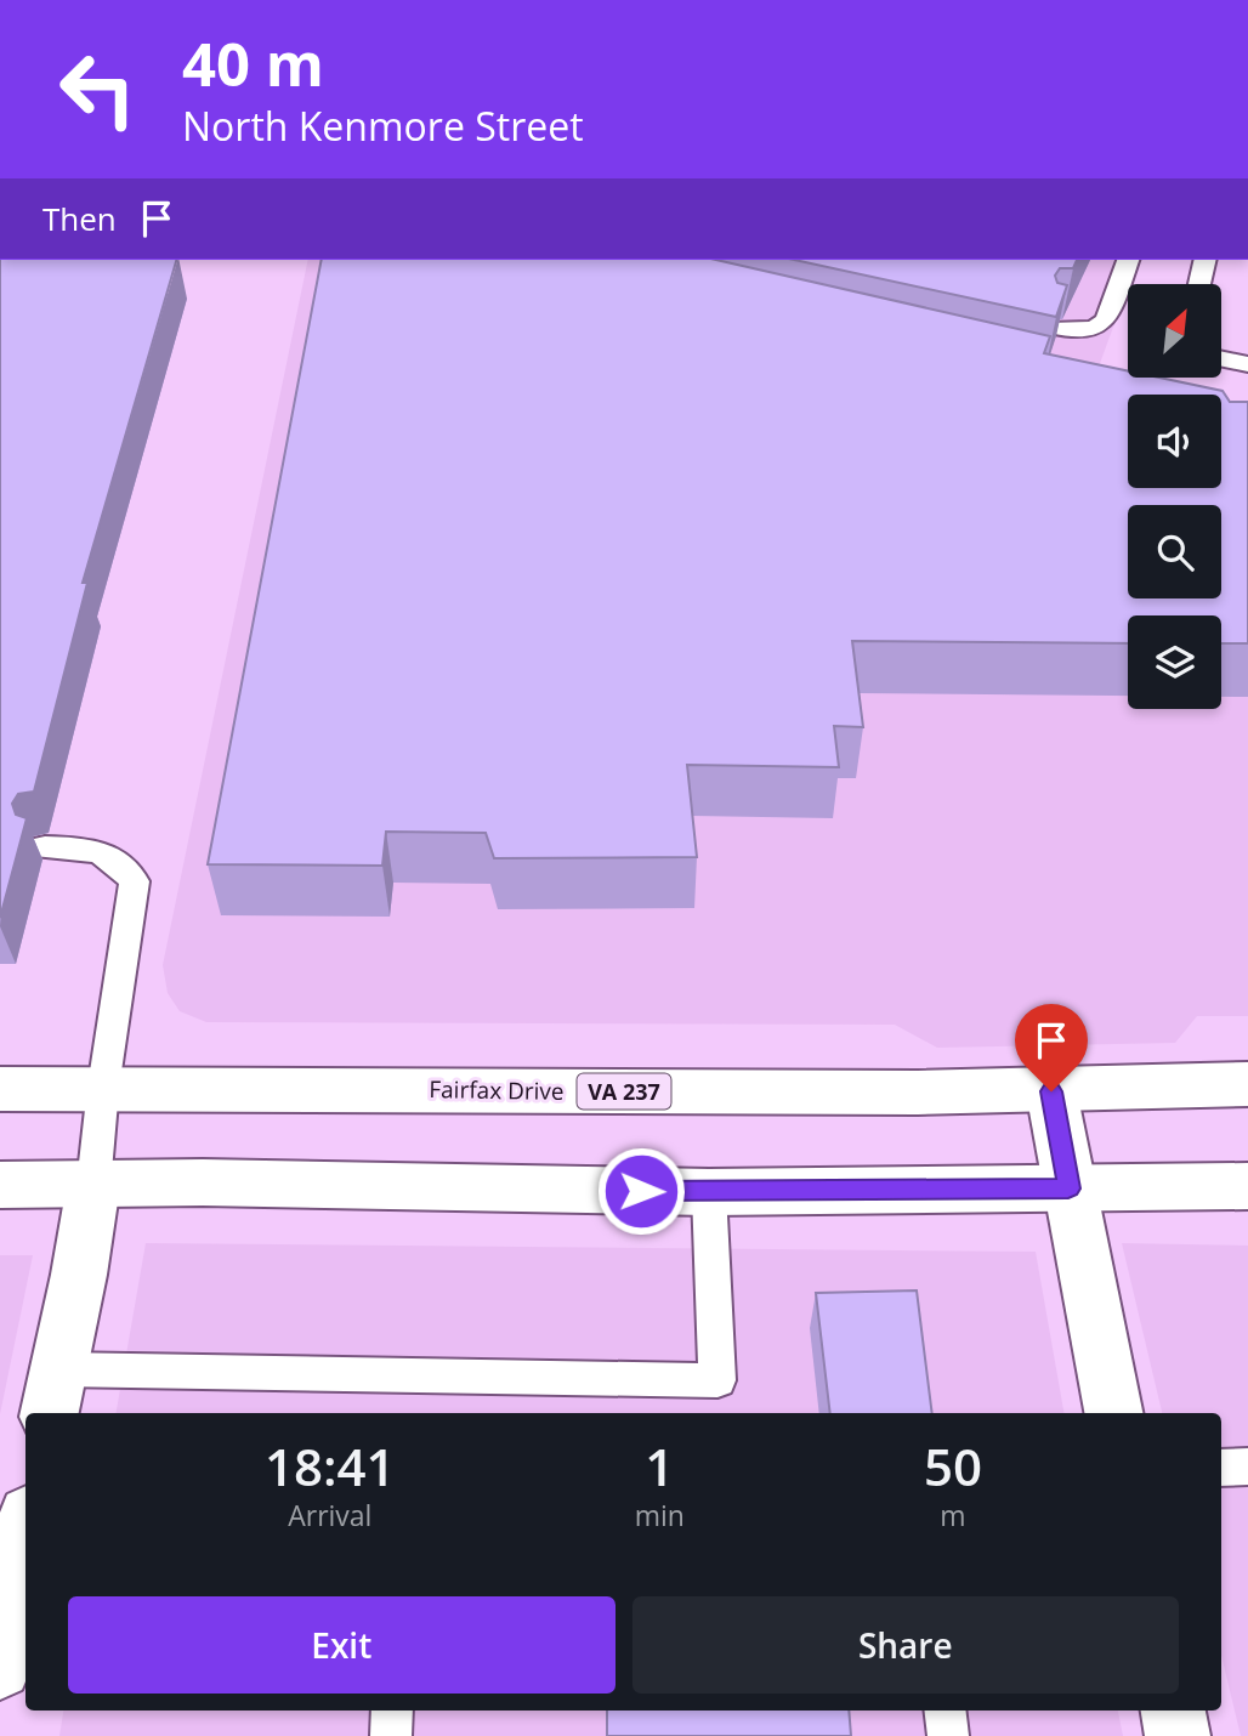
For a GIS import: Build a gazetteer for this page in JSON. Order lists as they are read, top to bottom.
{
  "streets": {
    "main road": ["Fairfax Drive", "VA 237"]
  },
  "north": "top right",
  "page": {
    "turn": ["40 m", "North Kenmore Street"],
    "then": "Then",
    "eta": [
      "18:41",
      "Arrival",
      "1",
      "min",
      "50",
      "m"
    ],
    "buttons": ["Exit", "Share"]
  }
}
